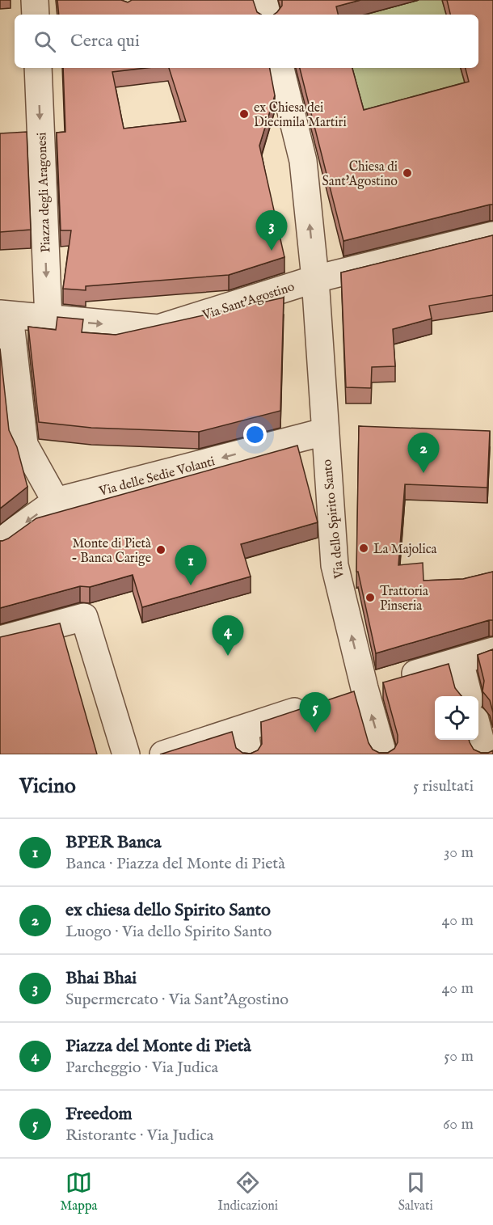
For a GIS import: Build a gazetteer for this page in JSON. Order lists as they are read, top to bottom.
{
  "streets": {
    "street": [
      "Piazza degli Aragonesi",
      "Via Sant'Agostino",
      "Via delle Sedie Volanti",
      "Via dello Spirito Santo"
    ]
  },
  "crossings": [
    ["Piazza degli Aragonesi", "Via Sant'Agostino"],
    ["Via Sant'Agostino", "Via dello Spirito Santo"],
    ["Via delle Sedie Volanti", "Via dello Spirito Santo"]
  ],
  "one_way": [
    "Piazza degli Aragonesi",
    "Via Sant'Agostino",
    "Via delle Sedie Volanti",
    "Via dello Spirito Santo"
  ],
  "places": [
    "ex Chiesa dei Diecimila Martiri",
    "Chiesa di Sant'Agostino",
    "La Majolica",
    "Monte di Pietà - Banca Carige",
    "Trattoria Pinseria"
  ],
  "page": {
    "search": "Cerca qui",
    "pins": [
      "3",
      "2",
      "1",
      "4",
      "5"
    ],
    "heading": ["Vicino", "5 risultati"],
    "list": [
      {
        "mark": "1",
        "name": "BPER Banca",
        "note": "Banca · Piazza del Monte di Pietà",
        "value": "30 m"
      },
      {
        "mark": "2",
        "name": "ex chiesa dello Spirito Santo",
        "note": "Luogo · Via dello Spirito Santo",
        "value": "40 m"
      },
      {
        "mark": "3",
        "name": "Bhai Bhai",
        "note": "Supermercato · Via Sant'Agostino",
        "value": "40 m"
      },
      {
        "mark": "4",
        "name": "Piazza del Monte di Pietà",
        "note": "Parcheggio · Via Judica",
        "value": "50 m"
      },
      {
        "mark": "5",
        "name": "Freedom",
        "note": "Ristorante · Via Judica",
        "value": "60 m"
      }
    ],
    "nav": ["Mappa", "Indicazioni", "Salvati"]
  }
}
